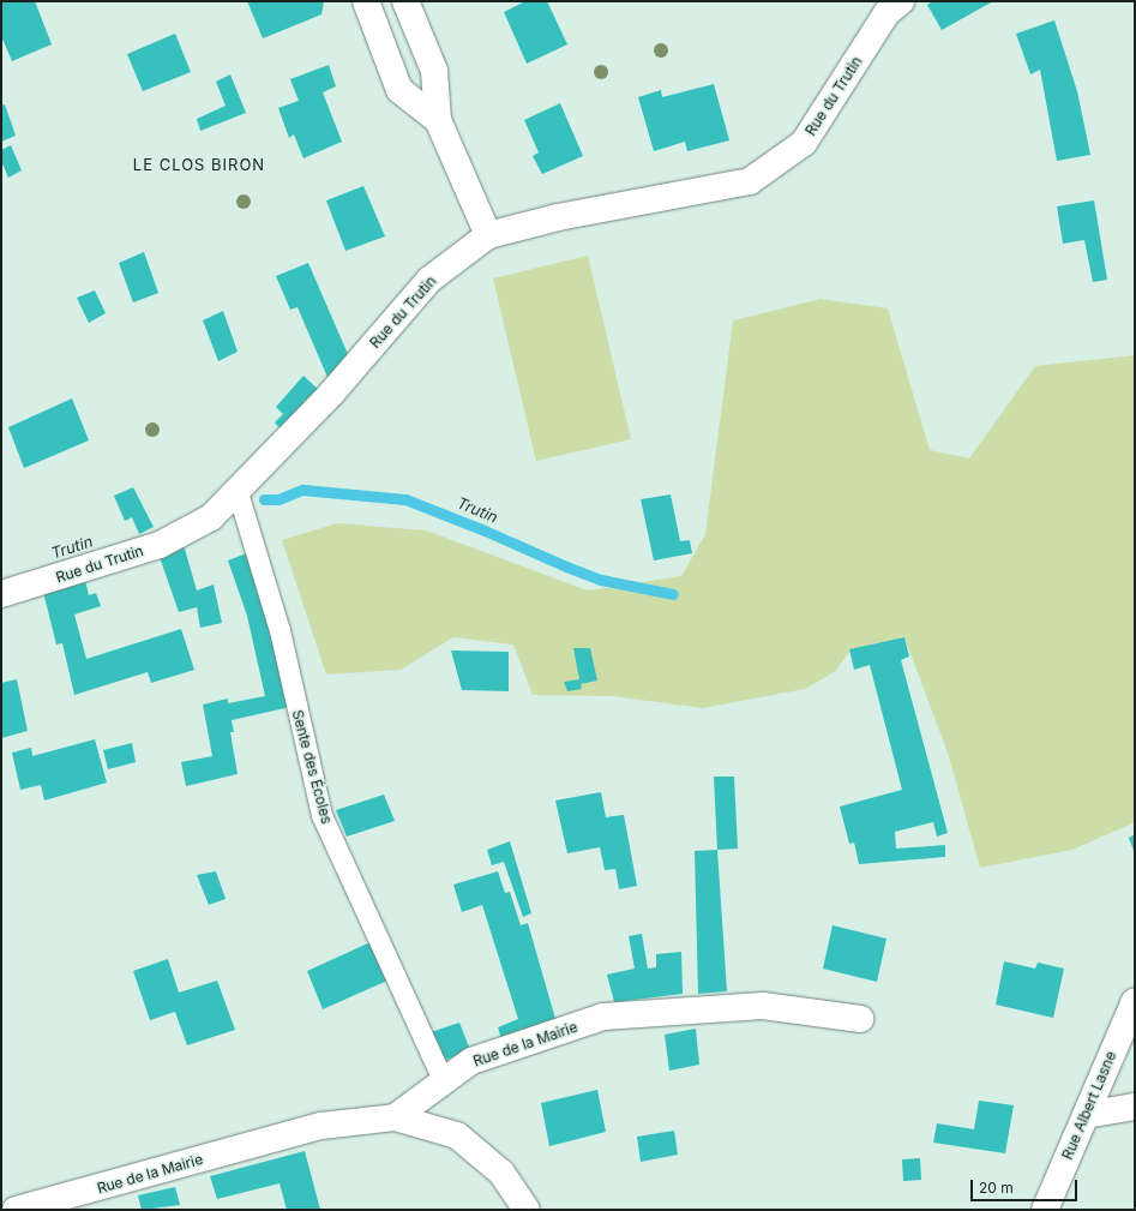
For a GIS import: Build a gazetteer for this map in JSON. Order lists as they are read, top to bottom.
{
  "streets": {
    "street": ["Rue du Trutin", "Rue de la Mairie", "Rue Albert Lasne"],
    "lane": ["Sente des Écoles"]
  },
  "crossings": [
    ["Rue du Trutin", "Sente des Écoles"],
    ["Sente des Écoles", "Rue de la Mairie"]
  ],
  "districts": ["LE CLOS BIRON"],
  "water": ["Trutin"],
  "scale_bar": "20 m"
}
